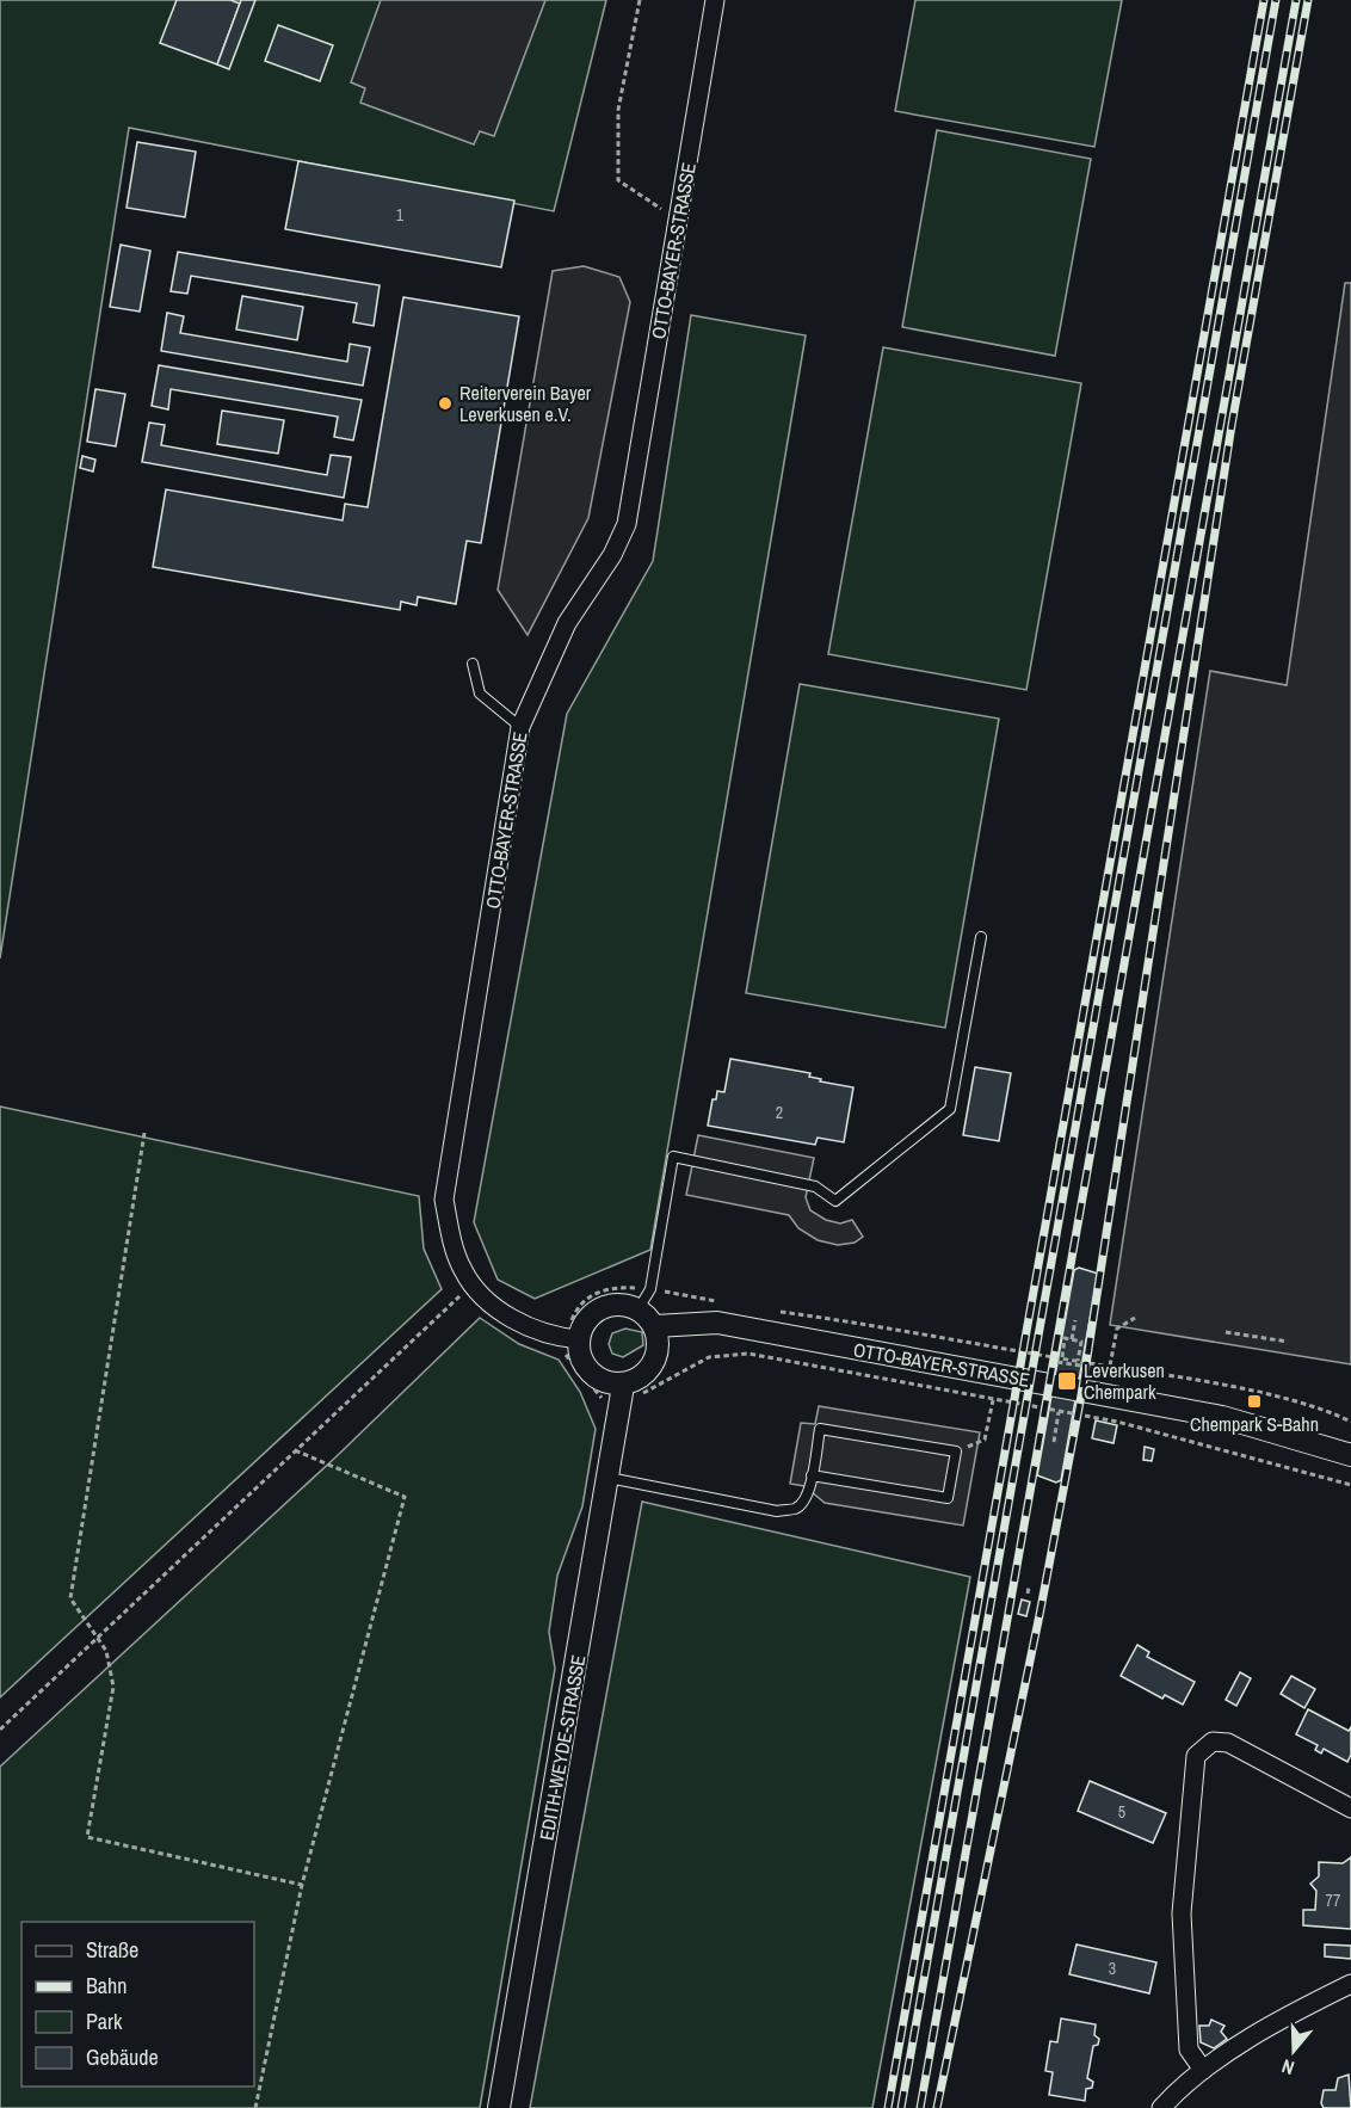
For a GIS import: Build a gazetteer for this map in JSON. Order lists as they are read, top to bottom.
{
  "streets": {
    "street": ["OTTO-BAYER-STRASSE", "EDITH-WEYDE-STRASSE"]
  },
  "crossings": [
    ["OTTO-BAYER-STRASSE", "EDITH-WEYDE-STRASSE"]
  ],
  "places": {
    "other": ["Reiterverein Bayer Leverkusen e.V."],
    "transit": ["Leverkusen Chempark", "Chempark S-Bahn"]
  },
  "house_numbers": [
    "1",
    "2",
    "5",
    "77",
    "3"
  ],
  "legend": [
    "Straße",
    "Bahn",
    "Park",
    "Gebäude"
  ],
  "north": "bottom"
}
